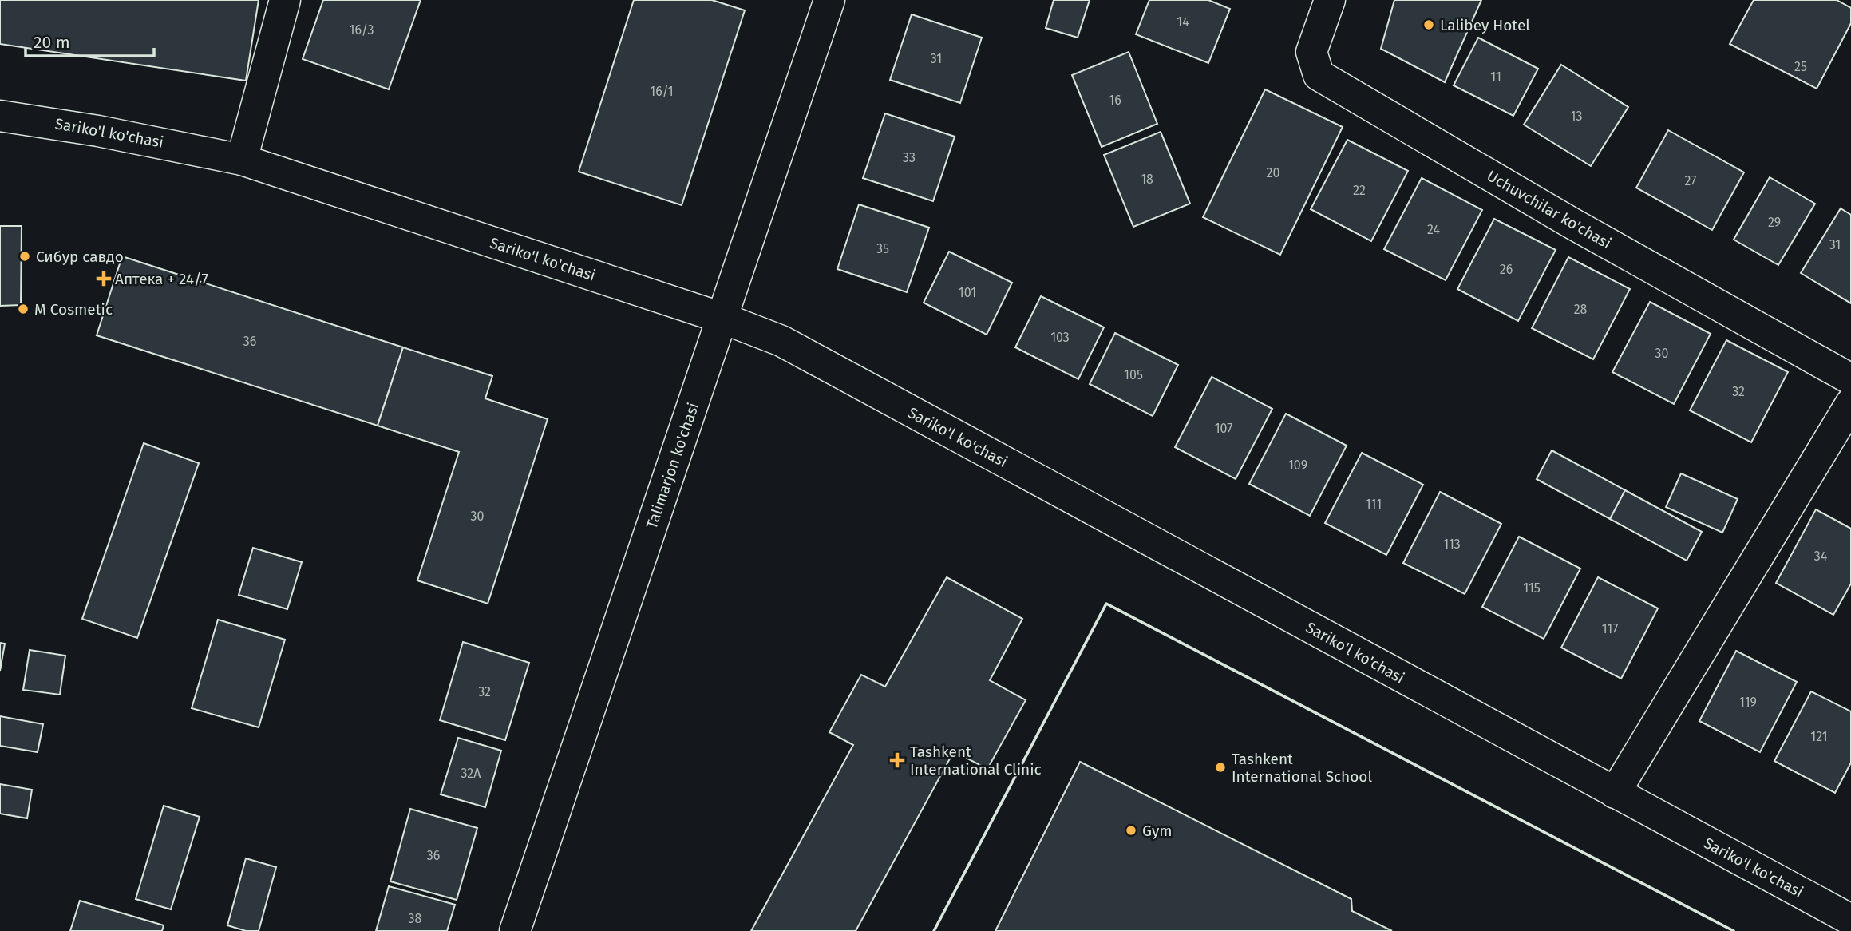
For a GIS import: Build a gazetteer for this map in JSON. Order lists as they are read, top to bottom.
{
  "streets": {
    "street": ["Sariko'l ko'chasi", "Uchuvchilar ko'chasi", "Talimarjon ko'chasi"]
  },
  "crossings": [
    ["Sariko'l ko'chasi", "Talimarjon ko'chasi"]
  ],
  "places": {
    "other": [
      "Lalibey Hotel",
      "Сибур савдо",
      "M Cosmetic",
      "Tashkent International School",
      "Gym"
    ],
    "health": ["Аптека + 24/7", "Tashkent International Clinic"]
  },
  "house_numbers": [
    "14",
    "16/3",
    "31",
    "25",
    "11",
    "16/1",
    "16",
    "13",
    "33",
    "20",
    "18",
    "27",
    "22",
    "29",
    "24",
    "31",
    "35",
    "26",
    "101",
    "28",
    "103",
    "36",
    "30",
    "105",
    "32",
    "107",
    "109",
    "111",
    "30",
    "113",
    "34",
    "115",
    "117",
    "32",
    "119",
    "121",
    "32A",
    "36",
    "38"
  ],
  "scale_bar": "20 m"
}
